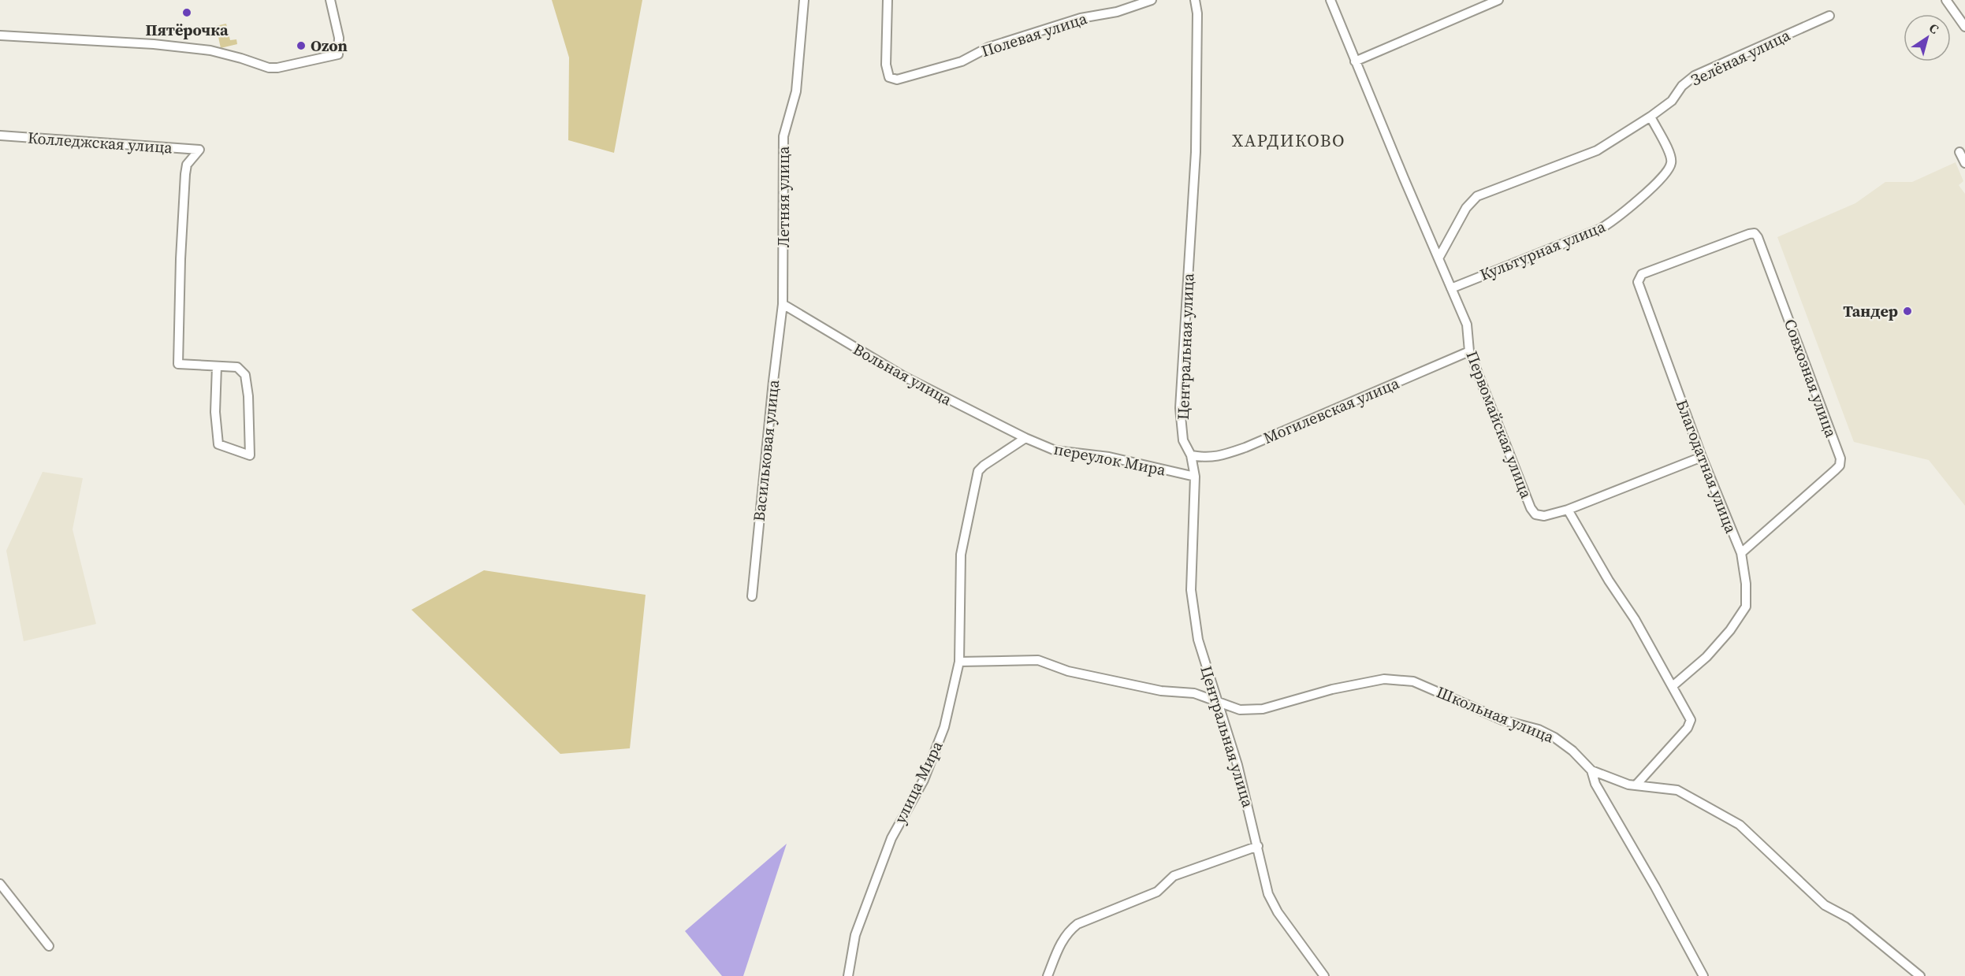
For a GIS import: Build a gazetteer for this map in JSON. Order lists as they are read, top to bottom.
{
  "streets": {
    "street": [
      "Полевая улица",
      "Зелёная улица",
      "Колледжская улица",
      "Летняя улица",
      "Культурная улица",
      "Центральная улица",
      "Вольная улица",
      "Совхозная улица",
      "Могилевская улица",
      "Первомайская улица",
      "Васильковая улица",
      "переулок Мира",
      "Благодатная улица",
      "Школьная улица",
      "улица Мира"
    ]
  },
  "crossings": [
    ["Зелёная улица", "Культурная улица"],
    ["Зелёная улица", "Первомайская улица"],
    ["Летняя улица", "Вольная улица"],
    ["Летняя улица", "Васильковая улица"],
    ["Культурная улица", "Первомайская улица"],
    ["Центральная улица", "Могилевская улица"],
    ["Центральная улица", "переулок Мира"],
    ["Центральная улица", "Школьная улица"],
    ["Вольная улица", "Васильковая улица"],
    ["Вольная улица", "переулок Мира"],
    ["Вольная улица", "улица Мира"],
    ["Совхозная улица", "Благодатная улица"],
    ["Могилевская улица", "Первомайская улица"],
    ["Первомайская улица", "Благодатная улица"],
    ["переулок Мира", "улица Мира"],
    ["Школьная улица", "улица Мира"]
  ],
  "districts": ["ХАРДИКОВО"],
  "places": ["Пятёрочка", "Ozon", "Тандер"],
  "north": "top right"
}
